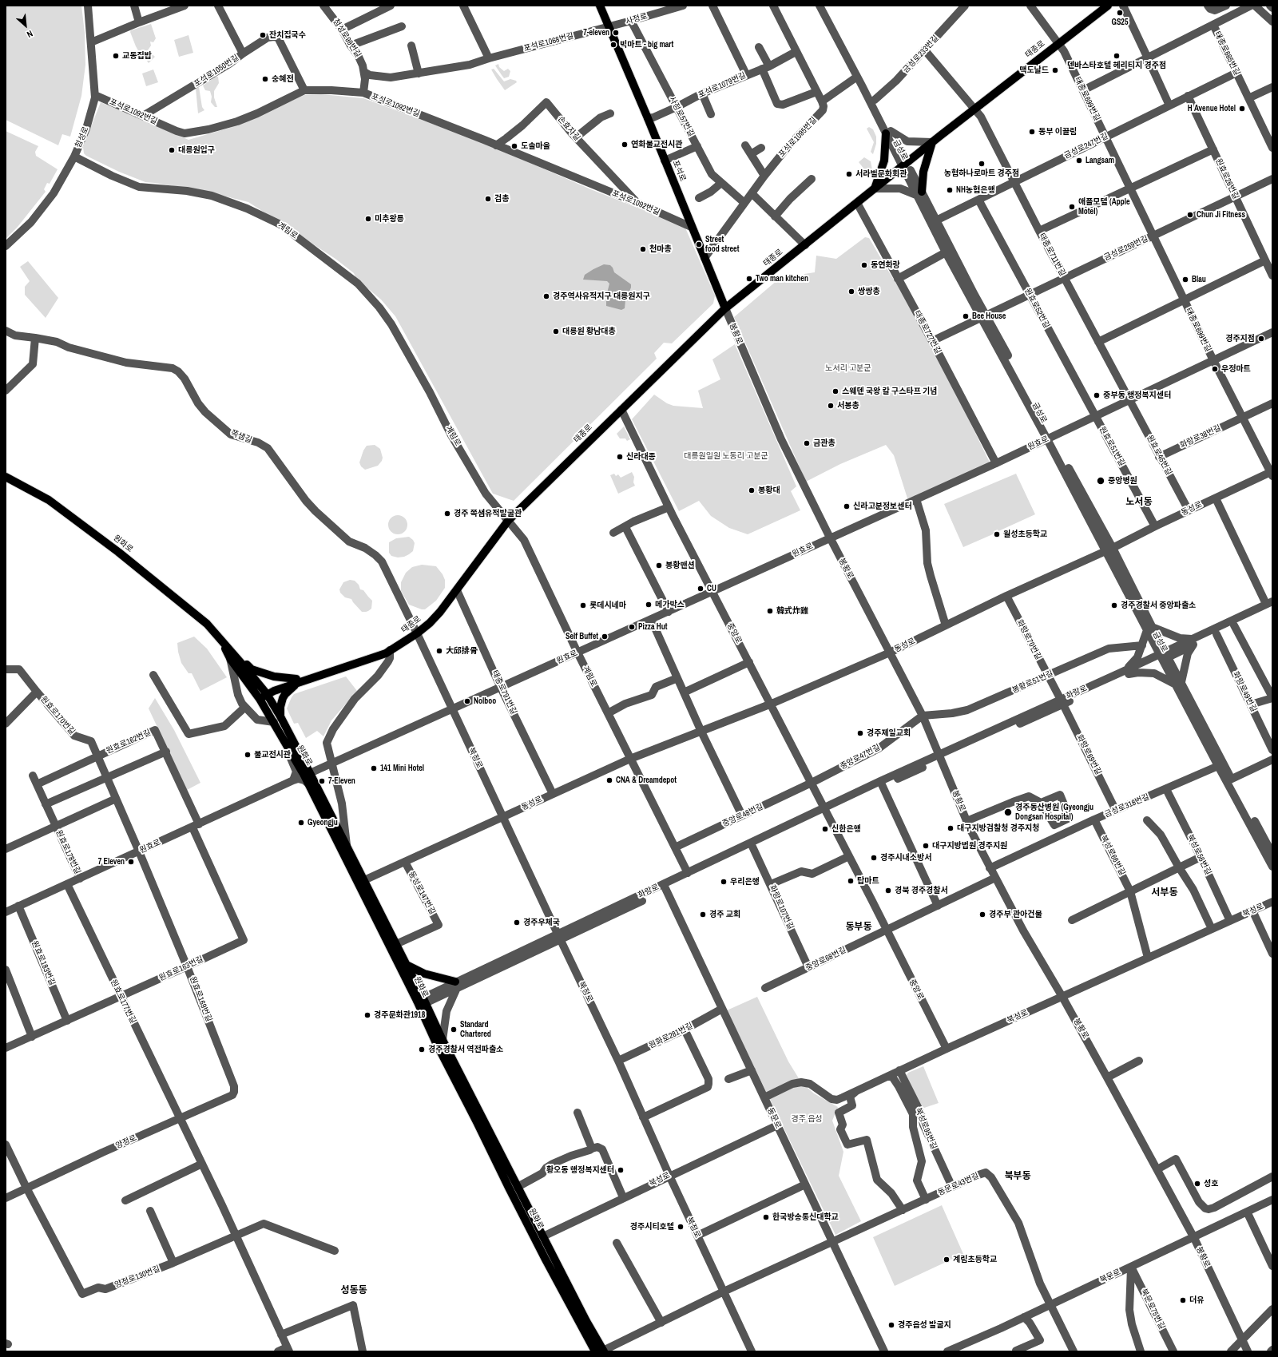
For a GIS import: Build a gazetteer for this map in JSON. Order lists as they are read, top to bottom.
{
  "streets": {
    "main road": ["태종로", "포석로", "원화로"],
    "street": [
      "사정로",
      "첨성로99번길",
      "포석로1068번길",
      "태종로685번길",
      "금성로233번길",
      "포석로1050번길",
      "포석로1079번길",
      "태종로699번길",
      "포석로1092번길",
      "사정로57번길",
      "손효자길",
      "첨성로",
      "포석로1095번길",
      "금성로247번길",
      "금성로",
      "원효로26번길",
      "계림로",
      "금성로259번길",
      "태종로711번길",
      "원효로52번길",
      "태종로727번길",
      "봉황로",
      "쪽샘길",
      "화랑로38번길",
      "원효로",
      "원효로51번길",
      "원효로45번길",
      "동성로",
      "중앙로",
      "화랑로70번길",
      "봉황로51번길",
      "화랑로49번길",
      "태종로791번길",
      "화랑로",
      "원효로170번길",
      "원효로162번길",
      "화랑로69번길",
      "중앙로47번길",
      "북정로",
      "금성로318번길",
      "중앙로48번길",
      "원효로178번길",
      "북성로56번길",
      "북성로66번길",
      "동성로147번길",
      "화랑로107번길",
      "북성로",
      "중앙로68번길",
      "원효로183번길",
      "원효로163번길",
      "원효로169번길",
      "원효로177번길",
      "원화로281번길",
      "동문로",
      "북성로95번길",
      "양정로",
      "동문로43번길",
      "북문로",
      "양정로130번길",
      "북문로75번길"
    ]
  },
  "crossings": [
    ["사정로", "포석로1068번길"],
    ["사정로", "사정로57번길"],
    ["사정로", "포석로"],
    ["첨성로99번길", "포석로1068번길"],
    ["첨성로99번길", "포석로1092번길"],
    ["포석로1068번길", "포석로"],
    ["태종로", "태종로699번길"],
    ["태종로", "금성로"],
    ["태종로", "포석로"],
    ["태종로", "계림로"],
    ["태종로", "태종로711번길"],
    ["태종로", "태종로727번길"],
    ["태종로", "봉황로"],
    ["태종로", "쪽샘길"],
    ["태종로", "원화로"],
    ["태종로", "중앙로"],
    ["태종로", "태종로791번길"],
    ["태종로", "북정로"],
    ["태종로685번길", "금성로247번길"],
    ["금성로233번길", "금성로"],
    ["포석로1050번길", "포석로1092번길"],
    ["포석로1079번길", "사정로57번길"],
    ["포석로1079번길", "포석로"],
    ["태종로699번길", "금성로247번길"],
    ["태종로699번길", "원효로26번길"],
    ["태종로699번길", "금성로259번길"],
    ["태종로699번길", "태종로711번길"],
    ["태종로699번길", "원효로"],
    ["포석로1092번길", "손효자길"],
    ["포석로1092번길", "첨성로"],
    ["포석로1092번길", "포석로"],
    ["사정로57번길", "포석로1095번길"],
    ["첨성로", "계림로"],
    ["포석로1095번길", "포석로"],
    ["금성로247번길", "금성로"],
    ["금성로247번길", "원효로26번길"],
    ["금성로247번길", "태종로711번길"],
    ["금성로247번길", "원효로52번길"],
    ["금성로", "금성로259번길"],
    ["금성로", "원효로"],
    ["금성로", "동성로"],
    ["금성로", "화랑로"],
    ["금성로", "금성로318번길"],
    ["포석로", "봉황로"],
    ["원효로26번길", "금성로259번길"],
    ["계림로", "원효로"],
    ["계림로", "동성로"],
    ["계림로", "화랑로"],
    ["계림로", "중앙로48번길"],
    ["금성로259번길", "태종로711번길"],
    ["금성로259번길", "원효로52번길"],
    ["태종로711번길", "원효로"],
    ["태종로711번길", "원효로45번길"],
    ["원효로52번길", "원효로"],
    ["원효로52번길", "원효로51번길"],
    ["태종로727번길", "원효로"],
    ["봉황로", "원효로"],
    ["봉황로", "동성로"],
    ["봉황로", "봉황로51번길"],
    ["봉황로", "화랑로"],
    ["봉황로", "중앙로47번길"],
    ["봉황로", "금성로318번길"],
    ["봉황로", "북성로"],
    ["봉황로", "북문로"],
    ["쪽샘길", "북정로"],
    ["화랑로38번길", "원효로45번길"],
    ["원효로", "원효로51번길"],
    ["원효로", "원효로45번길"],
    ["원효로", "원화로"],
    ["원효로", "중앙로"],
    ["원효로", "태종로791번길"],
    ["원효로", "원효로170번길"],
    ["원효로", "원효로162번길"],
    ["원효로", "북정로"],
    ["원효로", "원효로178번길"],
    ["원효로", "원효로183번길"],
    ["원효로", "원효로163번길"],
    ["원효로", "원효로169번길"],
    ["원효로", "원효로177번길"],
    ["원효로51번길", "동성로"],
    ["원효로45번길", "동성로"],
    ["동성로", "원화로"],
    ["동성로", "중앙로"],
    ["동성로", "화랑로70번길"],
    ["동성로", "태종로791번길"],
    ["동성로", "북정로"],
    ["동성로", "동성로147번길"],
    ["원화로", "화랑로"],
    ["원화로", "동성로147번길"],
    ["원화로", "북성로"],
    ["원화로", "동문로43번길"],
    ["중앙로", "화랑로"],
    ["중앙로", "중앙로47번길"],
    ["중앙로", "중앙로48번길"],
    ["중앙로", "북성로"],
    ["중앙로", "중앙로68번길"],
    ["화랑로70번길", "봉황로51번길"],
    ["화랑로70번길", "화랑로"],
    ["화랑로70번길", "화랑로69번길"],
    ["봉황로51번길", "중앙로47번길"],
    ["화랑로49번길", "화랑로"],
    ["화랑로", "화랑로69번길"],
    ["화랑로", "북정로"],
    ["화랑로", "화랑로107번길"],
    ["화랑로", "동문로"],
    ["원효로170번길", "원효로162번길"],
    ["원효로170번길", "원효로169번길"],
    ["원효로162번길", "원효로163번길"],
    ["화랑로69번길", "금성로318번길"],
    ["중앙로47번길", "중앙로48번길"],
    ["북정로", "북성로"],
    ["북정로", "원화로281번길"],
    ["북정로", "동문로43번길"],
    ["금성로318번길", "북성로56번길"],
    ["금성로318번길", "북성로66번길"],
    ["북성로56번길", "북성로"],
    ["북성로66번길", "북성로"],
    ["화랑로107번길", "중앙로68번길"],
    ["북성로", "동문로"],
    ["북성로", "북성로95번길"],
    ["원효로183번길", "원효로163번길"],
    ["원효로163번길", "원효로169번길"],
    ["원효로163번길", "원효로177번길"],
    ["원효로169번길", "원효로177번길"],
    ["원효로169번길", "양정로"],
    ["원효로177번길", "양정로"],
    ["원화로281번길", "동문로"],
    ["동문로", "동문로43번길"],
    ["북성로95번길", "동문로43번길"],
    ["양정로", "양정로130번길"],
    ["동문로43번길", "북문로"],
    ["북문로", "북문로75번길"]
  ],
  "districts": [
    "노서동",
    "서부동",
    "동부동",
    "북부동",
    "성동동"
  ],
  "parks": ["노서리 고분군", "대릉원일원 노동리 고분군", "경주 읍성"],
  "places": [
    "GS25",
    "7-eleven",
    "잔치집국수",
    "빅마트 - big mart",
    "교동집밥",
    "덴바스타호텔 헤리티지 경주점",
    "맥도날드",
    "숭혜전",
    "H Avenue Hotel",
    "동부 이끌림",
    "연화불교전시관",
    "도솔마을",
    "대릉원입구",
    "Langsam",
    "농협하나로마트 경주점",
    "서라벌문화회관",
    "NH농협은행",
    "검총",
    "애플모텔 (Apple Motel)",
    "Chun Ji Fitness",
    "미추왕릉",
    "Street food street",
    "천마총",
    "동연화랑",
    "Two man kitchen",
    "Blau",
    "쌍쌍총",
    "경주역사유적지구 대릉원지구",
    "Bee House",
    "대릉원 황남대총",
    "경주지점",
    "우정마트",
    "스웨덴 국왕 칼 구스타프 기념",
    "중부동 행정복지센터",
    "서봉총",
    "금관총",
    "신라대종",
    "중앙병원",
    "봉황대",
    "신라고분정보센터",
    "경주 쪽샘유적발굴관",
    "월성초등학교",
    "봉황맨션",
    "CU",
    "메가박스",
    "롯데시네마",
    "경주경찰서 중앙파출소",
    "韓式炸雞",
    "Pizza Hut",
    "Self Buffet",
    "大邱排骨",
    "Nolboo",
    "경주제일교회",
    "불교전시관",
    "141 Mini Hotel",
    "CNA & Dreamdepot",
    "7-Eleven",
    "경주동산병원 (Gyeongju Dongsan Hospital)",
    "Gyeongju",
    "대구지방검찰청 경주지청",
    "신한은행",
    "대구지방법원 경주지원",
    "경주시내소방서",
    "7 Eleven",
    "탑마트",
    "우리은행",
    "경북 경주경찰서",
    "경주 교회",
    "경주부 관아건물",
    "경주우체국",
    "경주문화관1918",
    "Standard Chartered",
    "경주경찰서 역전파출소",
    "황오동 행정복지센터",
    "성호",
    "한국방송통신대학교",
    "경주시티호텔",
    "계림초등학교",
    "더유",
    "경주읍성 발굴지"
  ],
  "north": "bottom right"
}
